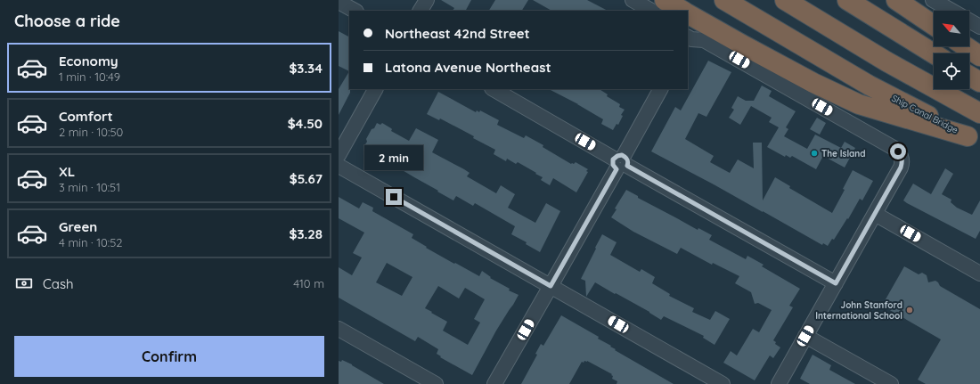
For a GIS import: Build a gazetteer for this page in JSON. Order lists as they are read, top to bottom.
{
  "streets": {
    "highway": ["Ship Canal Bridge"]
  },
  "places": ["The Island", "John Stanford International School"],
  "north": "top left",
  "page": {
    "heading": "Choose a ride",
    "banner": ["Northeast 42nd Street", "Latona Avenue Northeast"],
    "list": [
      {
        "name": "Economy",
        "note": "1 min · 10:49",
        "value": "$3.34"
      },
      {
        "name": "Comfort",
        "note": "2 min · 10:50",
        "value": "$4.50"
      },
      {
        "name": "XL",
        "note": "3 min · 10:51",
        "value": "$5.67"
      },
      {
        "name": "Green",
        "note": "4 min · 10:52",
        "value": "$3.28"
      }
    ],
    "bubble": "2 min",
    "pay": ["Cash", "410 m"],
    "buttons": "Confirm"
  }
}
